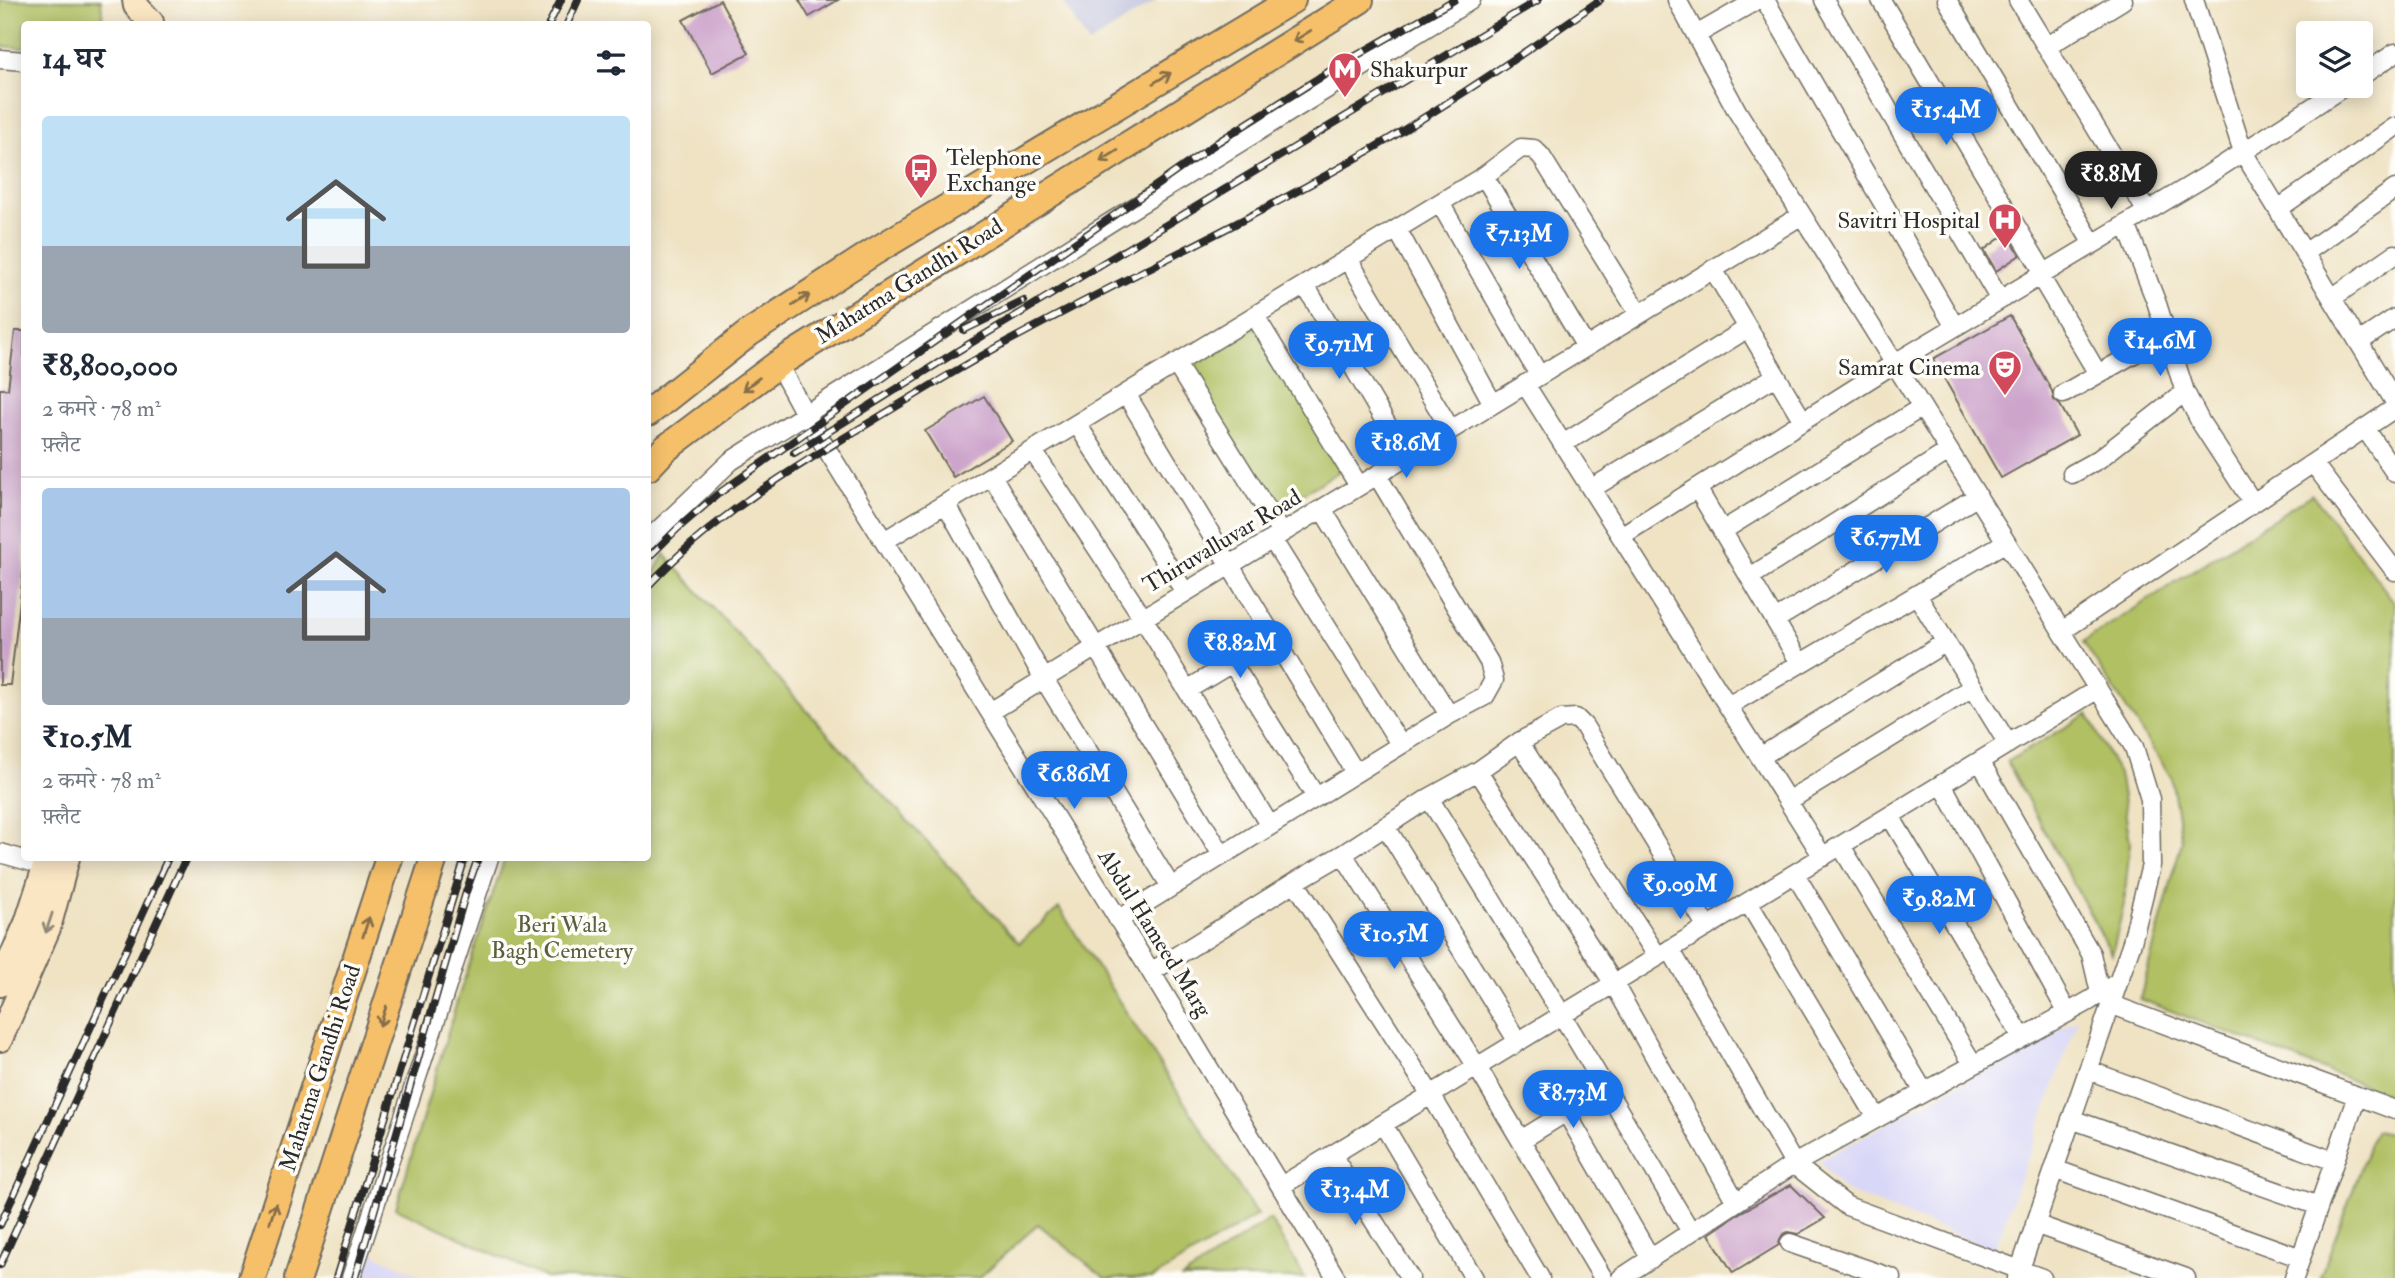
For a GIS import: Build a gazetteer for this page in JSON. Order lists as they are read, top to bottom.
{
  "streets": {
    "main road": ["Mahatma Gandhi Road"],
    "street": ["Thiruvalluvar Road", "Abdul Hameed Marg"]
  },
  "crossings": [
    ["Mahatma Gandhi Road", "Abdul Hameed Marg"],
    ["Thiruvalluvar Road", "Abdul Hameed Marg"]
  ],
  "parks": ["Beri Wala Bagh Cemetery"],
  "places": {
    "metro station": ["Shakurpur"],
    "bus stop": ["Telephone Exchange"],
    "hospital": ["Savitri Hospital"],
    "theatre": ["Samrat Cinema"]
  },
  "page": {
    "heading": "14 घर",
    "price": [
      "₹15.4M",
      "₹8.8M",
      "₹7.13M",
      "₹14.6M",
      "₹9.71M",
      "₹18.6M",
      "₹6.77M",
      "₹8.82M",
      "₹6.86M",
      "₹9.09M",
      "₹9.82M",
      "₹10.5M",
      "₹8.73M",
      "₹13.4M"
    ],
    "list": [
      {
        "name": "₹8,800,000",
        "note": "2 कमरे · 78 m² · फ़्लैट"
      },
      {
        "name": "₹10.5M",
        "note": "2 कमरे · 78 m² · फ़्लैट"
      }
    ]
  }
}
